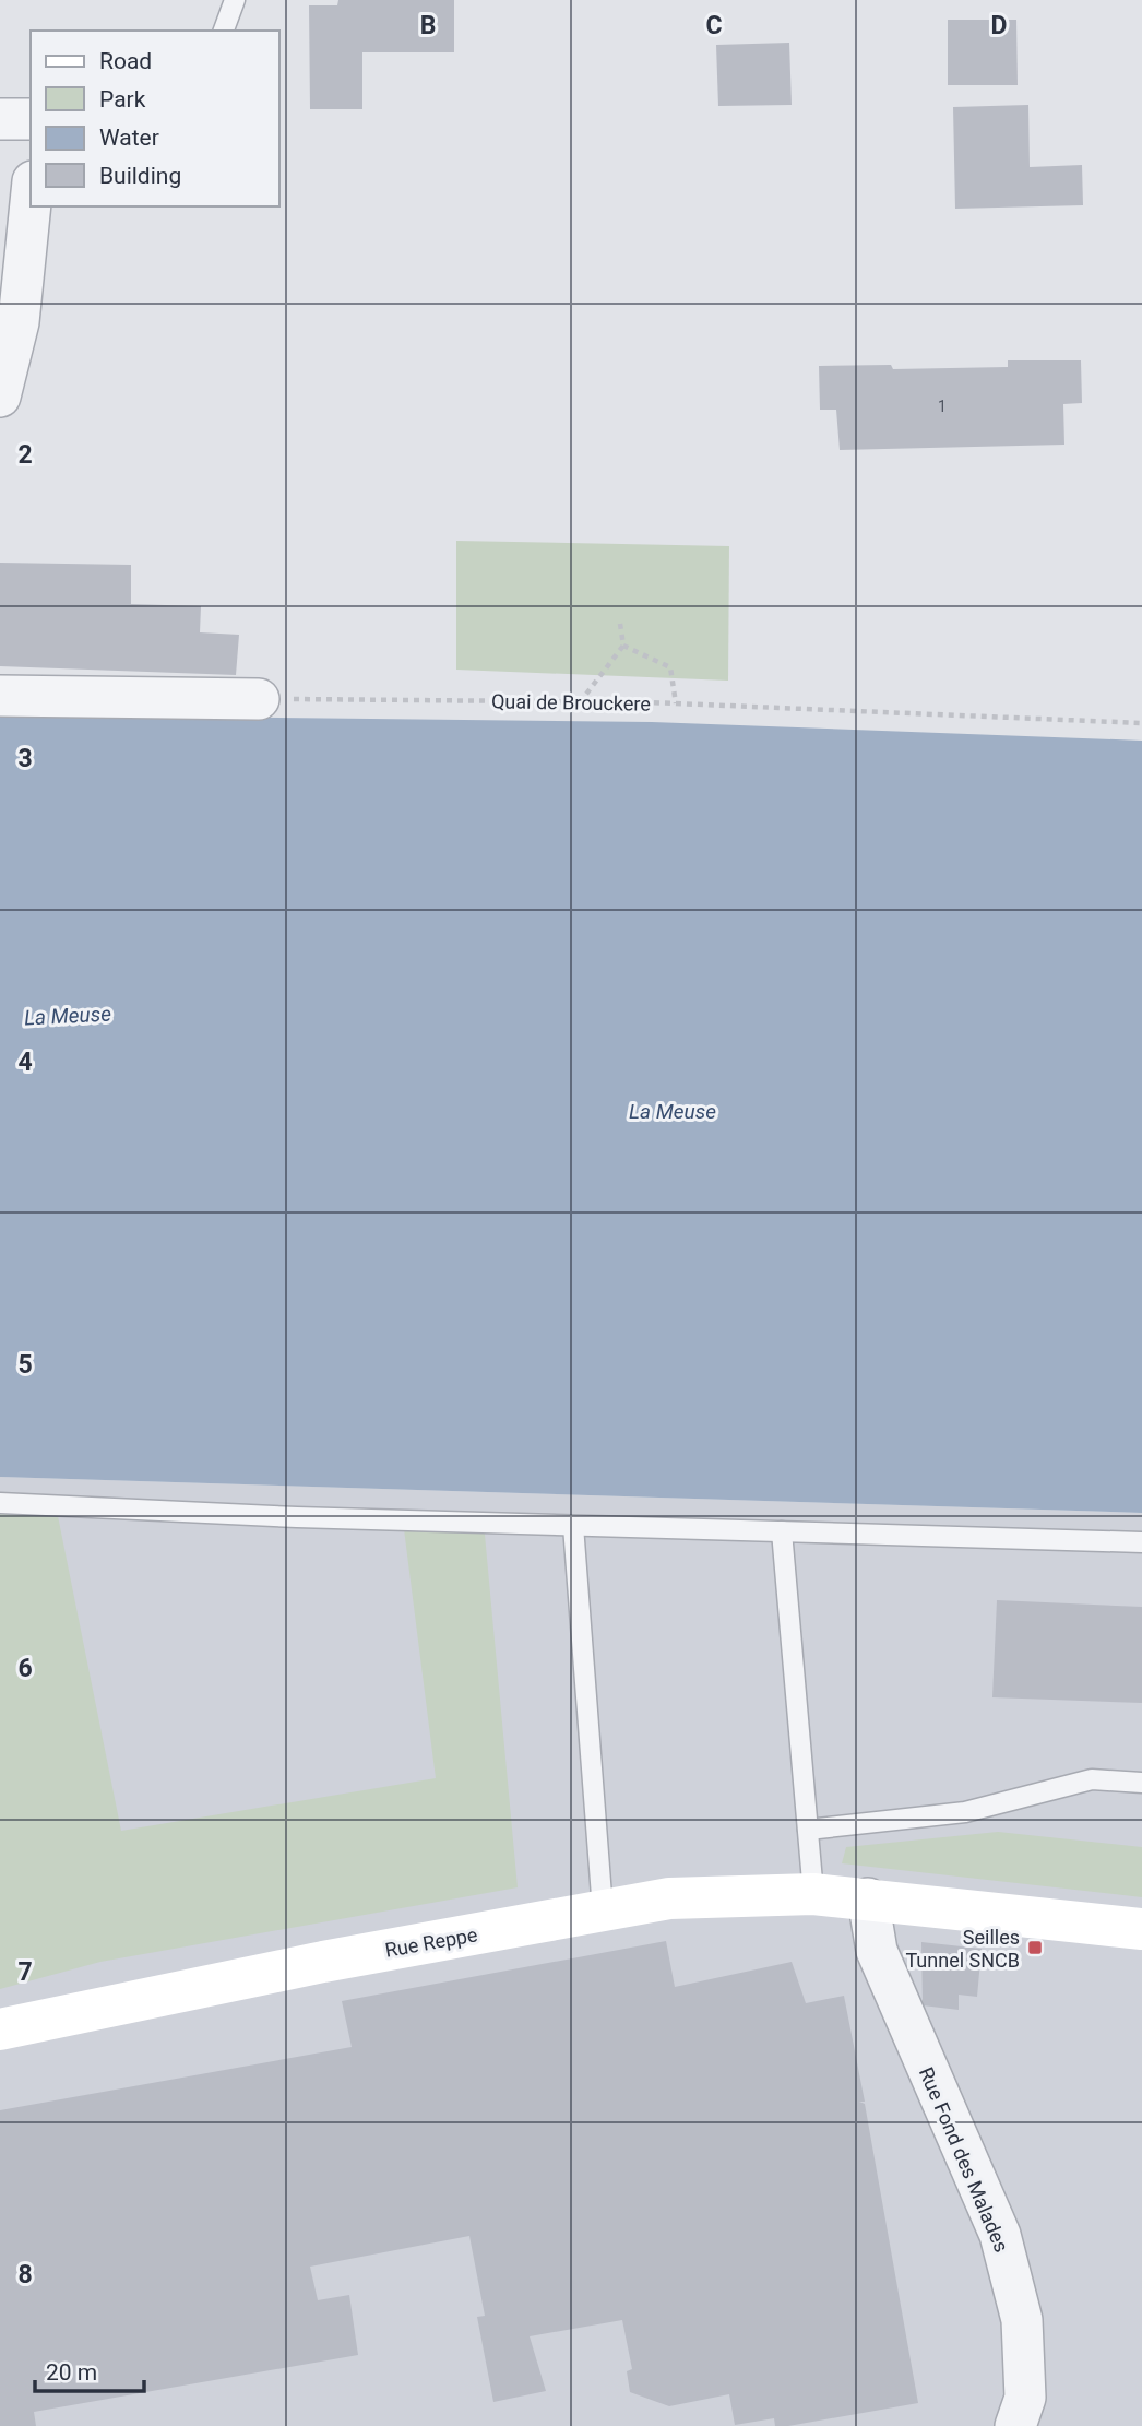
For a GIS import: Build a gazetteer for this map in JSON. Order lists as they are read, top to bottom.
{
  "streets": {
    "main road": ["Rue Reppe"],
    "street": ["Rue Fond des Malades"],
    "path": ["Quai de Brouckere"]
  },
  "crossings": [
    ["Rue Reppe", "Rue Fond des Malades"]
  ],
  "water": ["La Meuse"],
  "places": {
    "transit": ["Seilles Tunnel SNCB"]
  },
  "house_numbers": ["1"],
  "legend": [
    "Road",
    "Park",
    "Water",
    "Building"
  ],
  "scale_bar": "20 m",
  "grid": {
    "columns": ["B", "C", "D"],
    "rows": [
      "2",
      "3",
      "4",
      "5",
      "6",
      "7",
      "8"
    ]
  }
}
